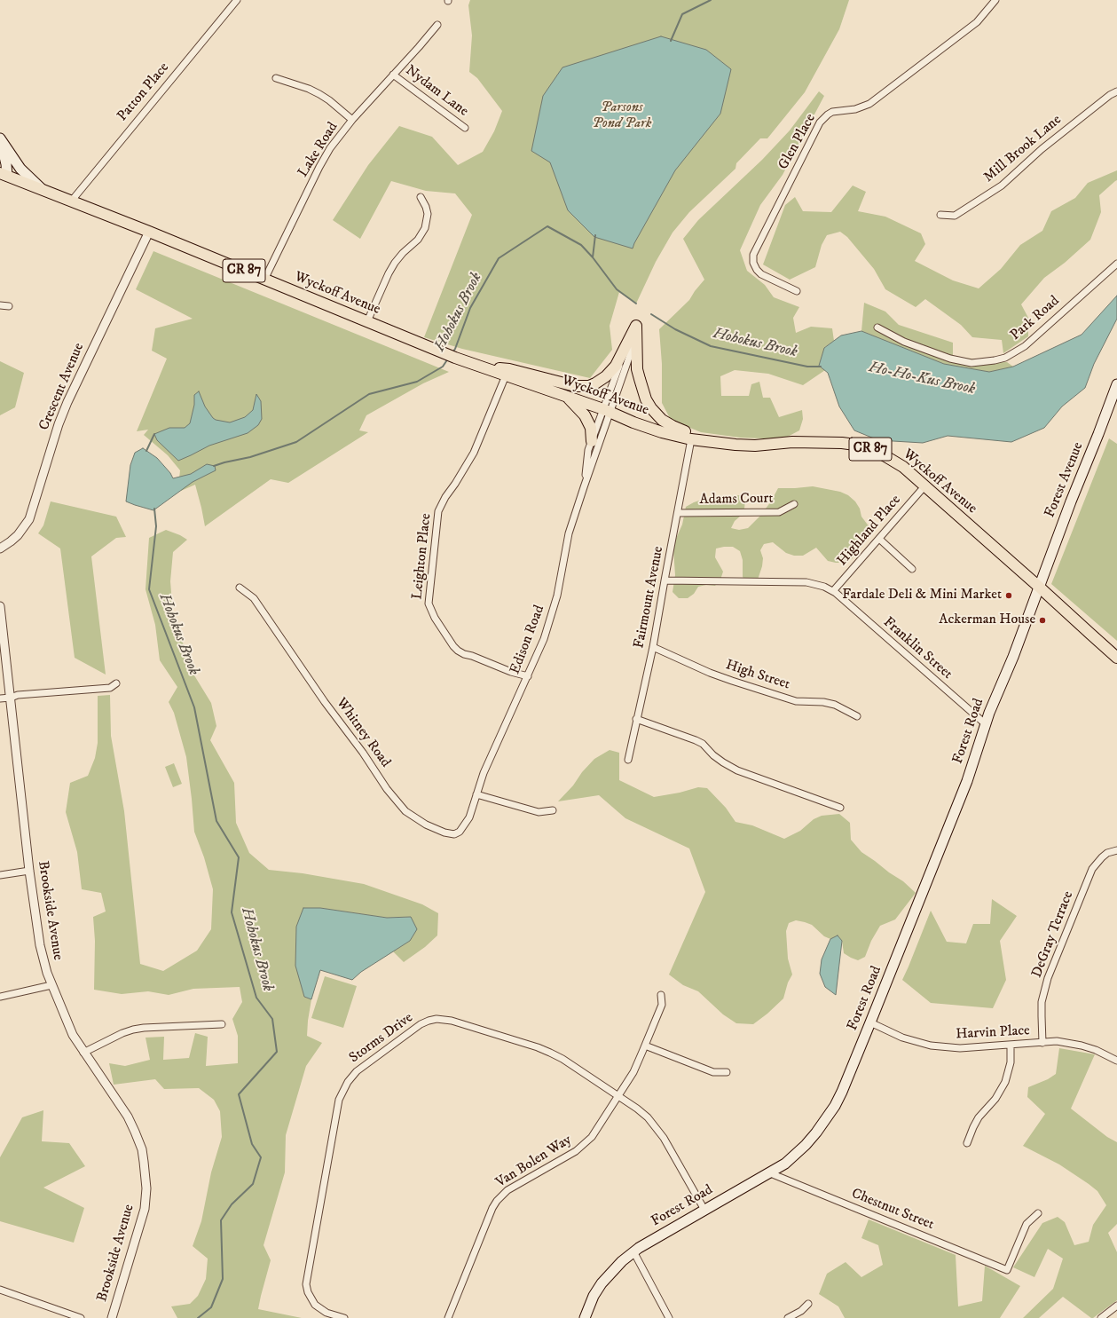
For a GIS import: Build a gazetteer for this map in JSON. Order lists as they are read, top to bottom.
{
  "streets": {
    "main road": [
      "CR 87",
      "Wyckoff Avenue",
      "Forest Avenue",
      "Forest Road"
    ],
    "street": [
      "Nydam Lane",
      "Patton Place",
      "Glen Place",
      "Mill Brook Lane",
      "Lake Road",
      "Park Road",
      "Crescent Avenue",
      "Adams Court",
      "Highland Place",
      "Leighton Place",
      "Fairmount Avenue",
      "Edison Road",
      "Franklin Street",
      "High Street",
      "Whitney Road",
      "Brookside Avenue",
      "DeGray Terrace",
      "Harvin Place",
      "Storms Drive",
      "Van Bolen Way",
      "Chestnut Street"
    ]
  },
  "crossings": [
    ["Nydam Lane", "Lake Road"],
    ["Patton Place", "Wyckoff Avenue"],
    ["Lake Road", "Wyckoff Avenue"],
    ["Wyckoff Avenue", "Crescent Avenue"],
    ["Wyckoff Avenue", "Forest Avenue"],
    ["Wyckoff Avenue", "Highland Place"],
    ["Wyckoff Avenue", "Leighton Place"],
    ["Wyckoff Avenue", "Fairmount Avenue"],
    ["Wyckoff Avenue", "Edison Road"],
    ["Wyckoff Avenue", "Forest Road"],
    ["Forest Avenue", "Forest Road"],
    ["Adams Court", "Fairmount Avenue"],
    ["Highland Place", "Franklin Street"],
    ["Leighton Place", "Edison Road"],
    ["Fairmount Avenue", "Franklin Street"],
    ["Fairmount Avenue", "High Street"],
    ["Edison Road", "Whitney Road"],
    ["Franklin Street", "Forest Road"],
    ["Forest Road", "Harvin Place"],
    ["Forest Road", "Storms Drive"],
    ["Forest Road", "Chestnut Street"],
    ["DeGray Terrace", "Harvin Place"],
    ["Storms Drive", "Van Bolen Way"]
  ],
  "water": ["Hohokus Brook", "Ho-Ho-Kus Brook"],
  "parks": ["Parsons Pond Park"],
  "places": ["Fardale Deli & Mini Market", "Ackerman House"]
}
